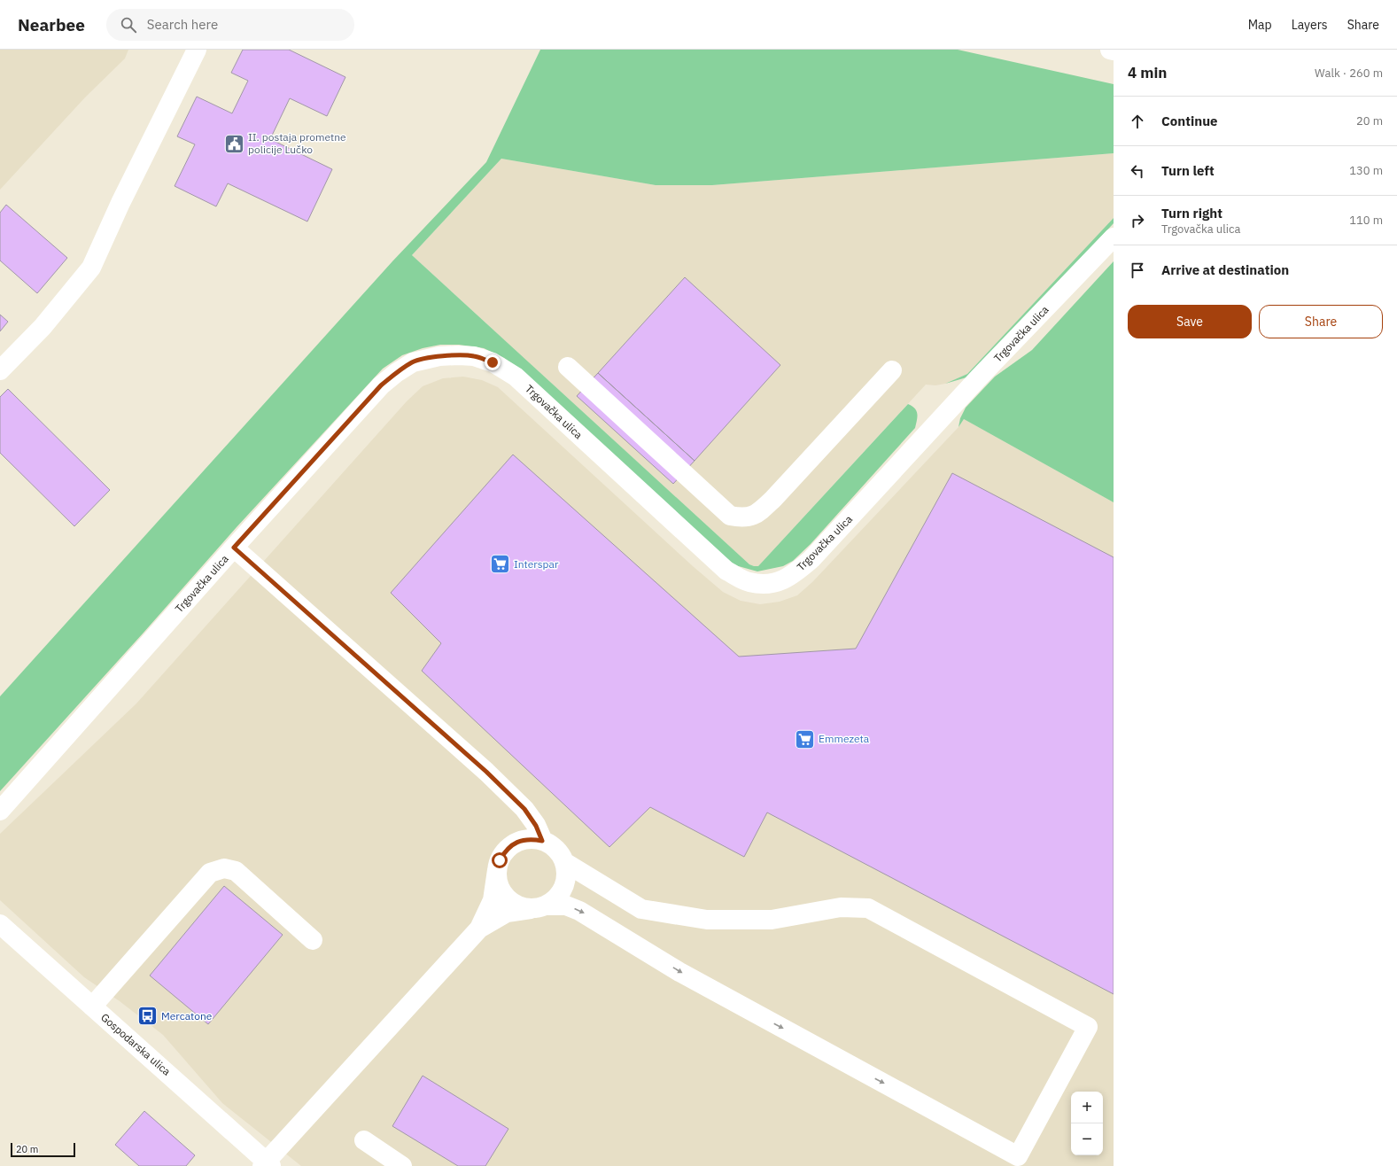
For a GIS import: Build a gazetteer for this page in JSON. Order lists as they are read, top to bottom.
{
  "streets": {
    "main road": ["Trgovačka ulica", "Gospodarska ulica"]
  },
  "places": {
    "public building": ["II. postaja prometne policije Lučko"],
    "supermarket": ["Interspar", "Emmezeta"],
    "bus stop": ["Mercatone"]
  },
  "scale_bar": "20 m",
  "page": {
    "header": "Nearbee",
    "search": "Search here",
    "nav": ["Map", "Layers", "Share"],
    "heading": ["4 min", "Walk · 260 m"],
    "list": [
      ["Continue", "20 m"],
      ["Turn left", "130 m"],
      ["Turn right", "Trgovačka ulica", "110 m"],
      "Arrive at destination"
    ],
    "buttons": ["Save", "Share"],
    "map_buttons": ["+", "−"],
    "scale": "20 m"
  }
}
